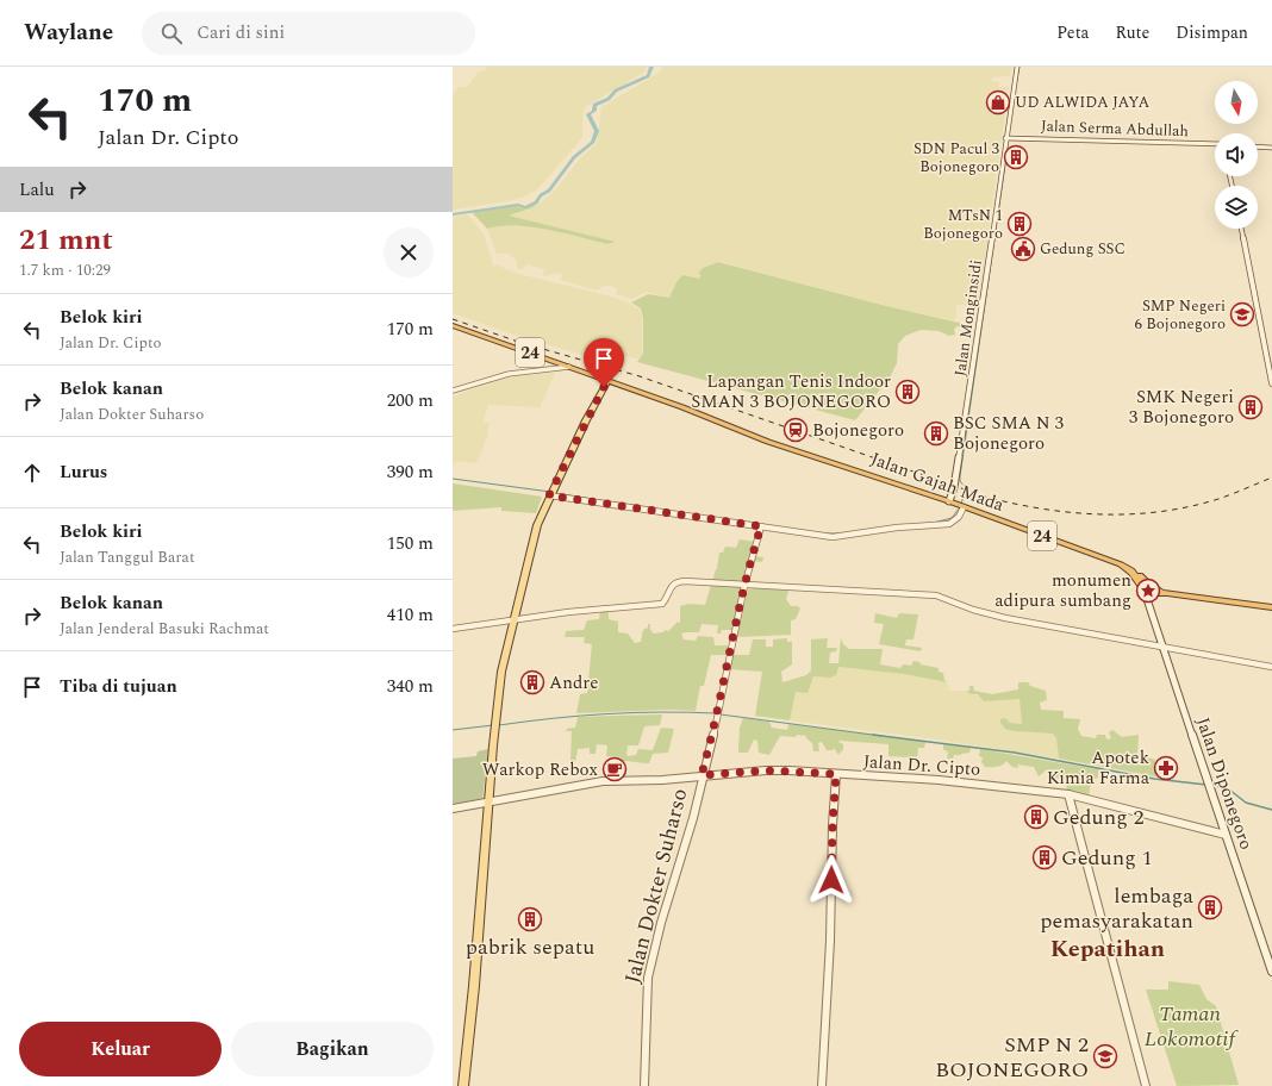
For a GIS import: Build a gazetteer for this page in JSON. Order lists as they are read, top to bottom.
{
  "streets": {
    "highway": ["24", "Jalan Gajah Mada"],
    "main road": ["Jalan Serma Abdullah", "Jalan Monginsidi", "Jalan Diponegoro"],
    "street": ["Jalan Dr. Cipto", "Jalan Dokter Suharso"]
  },
  "crossings": [
    ["Jalan Serma Abdullah", "Jalan Monginsidi"],
    ["Jalan Monginsidi", "Jalan Gajah Mada"],
    ["24", "Jalan Gajah Mada"],
    ["Jalan Gajah Mada", "Jalan Diponegoro"],
    ["Jalan Dr. Cipto", "Jalan Diponegoro"],
    ["Jalan Dr. Cipto", "Jalan Dokter Suharso"]
  ],
  "districts": ["Kepatihan"],
  "parks": ["Taman Lokomotif"],
  "places": {
    "shop": ["UD ALWIDA JAYA"],
    "building": [
      "SDN Pacul 3 Bojonegoro",
      "MTsN 1 Bojonegoro",
      "Lapangan Tenis Indoor SMAN 3 BOJONEGORO",
      "SMK Negeri 3 Bojonegoro",
      "BSC SMA N 3 Bojonegoro",
      "Andre",
      "Gedung 2",
      "Gedung 1",
      "lembaga pemasyarakatan",
      "pabrik sepatu"
    ],
    "public building": ["Gedung SSC"],
    "school or university": ["SMP Negeri 6 Bojonegoro", "SMP N 2 BOJONEGORO"],
    "station": ["Bojonegoro"],
    "place": ["monumen adipura sumbang"],
    "pharmacy": ["Apotek Kimia Farma"],
    "cafe": ["Warkop Rebox"]
  },
  "north": "bottom",
  "page": {
    "header": "Waylane",
    "search": "Cari di sini",
    "nav": ["Peta", "Rute", "Disimpan"],
    "turn": ["170 m", "Jalan Dr. Cipto"],
    "then": "Lalu",
    "heading": ["21 mnt", "1.7 km · 10:29"],
    "list": [
      {
        "name": "Belok kiri",
        "note": "Jalan Dr. Cipto",
        "value": "170 m"
      },
      {
        "name": "Belok kanan",
        "note": "Jalan Dokter Suharso",
        "value": "200 m"
      },
      {
        "name": "Lurus",
        "value": "390 m"
      },
      {
        "name": "Belok kiri",
        "note": "Jalan Tanggul Barat",
        "value": "150 m"
      },
      {
        "name": "Belok kanan",
        "note": "Jalan Jenderal Basuki Rachmat",
        "value": "410 m"
      },
      {
        "name": "Tiba di tujuan",
        "value": "340 m"
      }
    ],
    "buttons": ["Keluar", "Bagikan"]
  }
}
